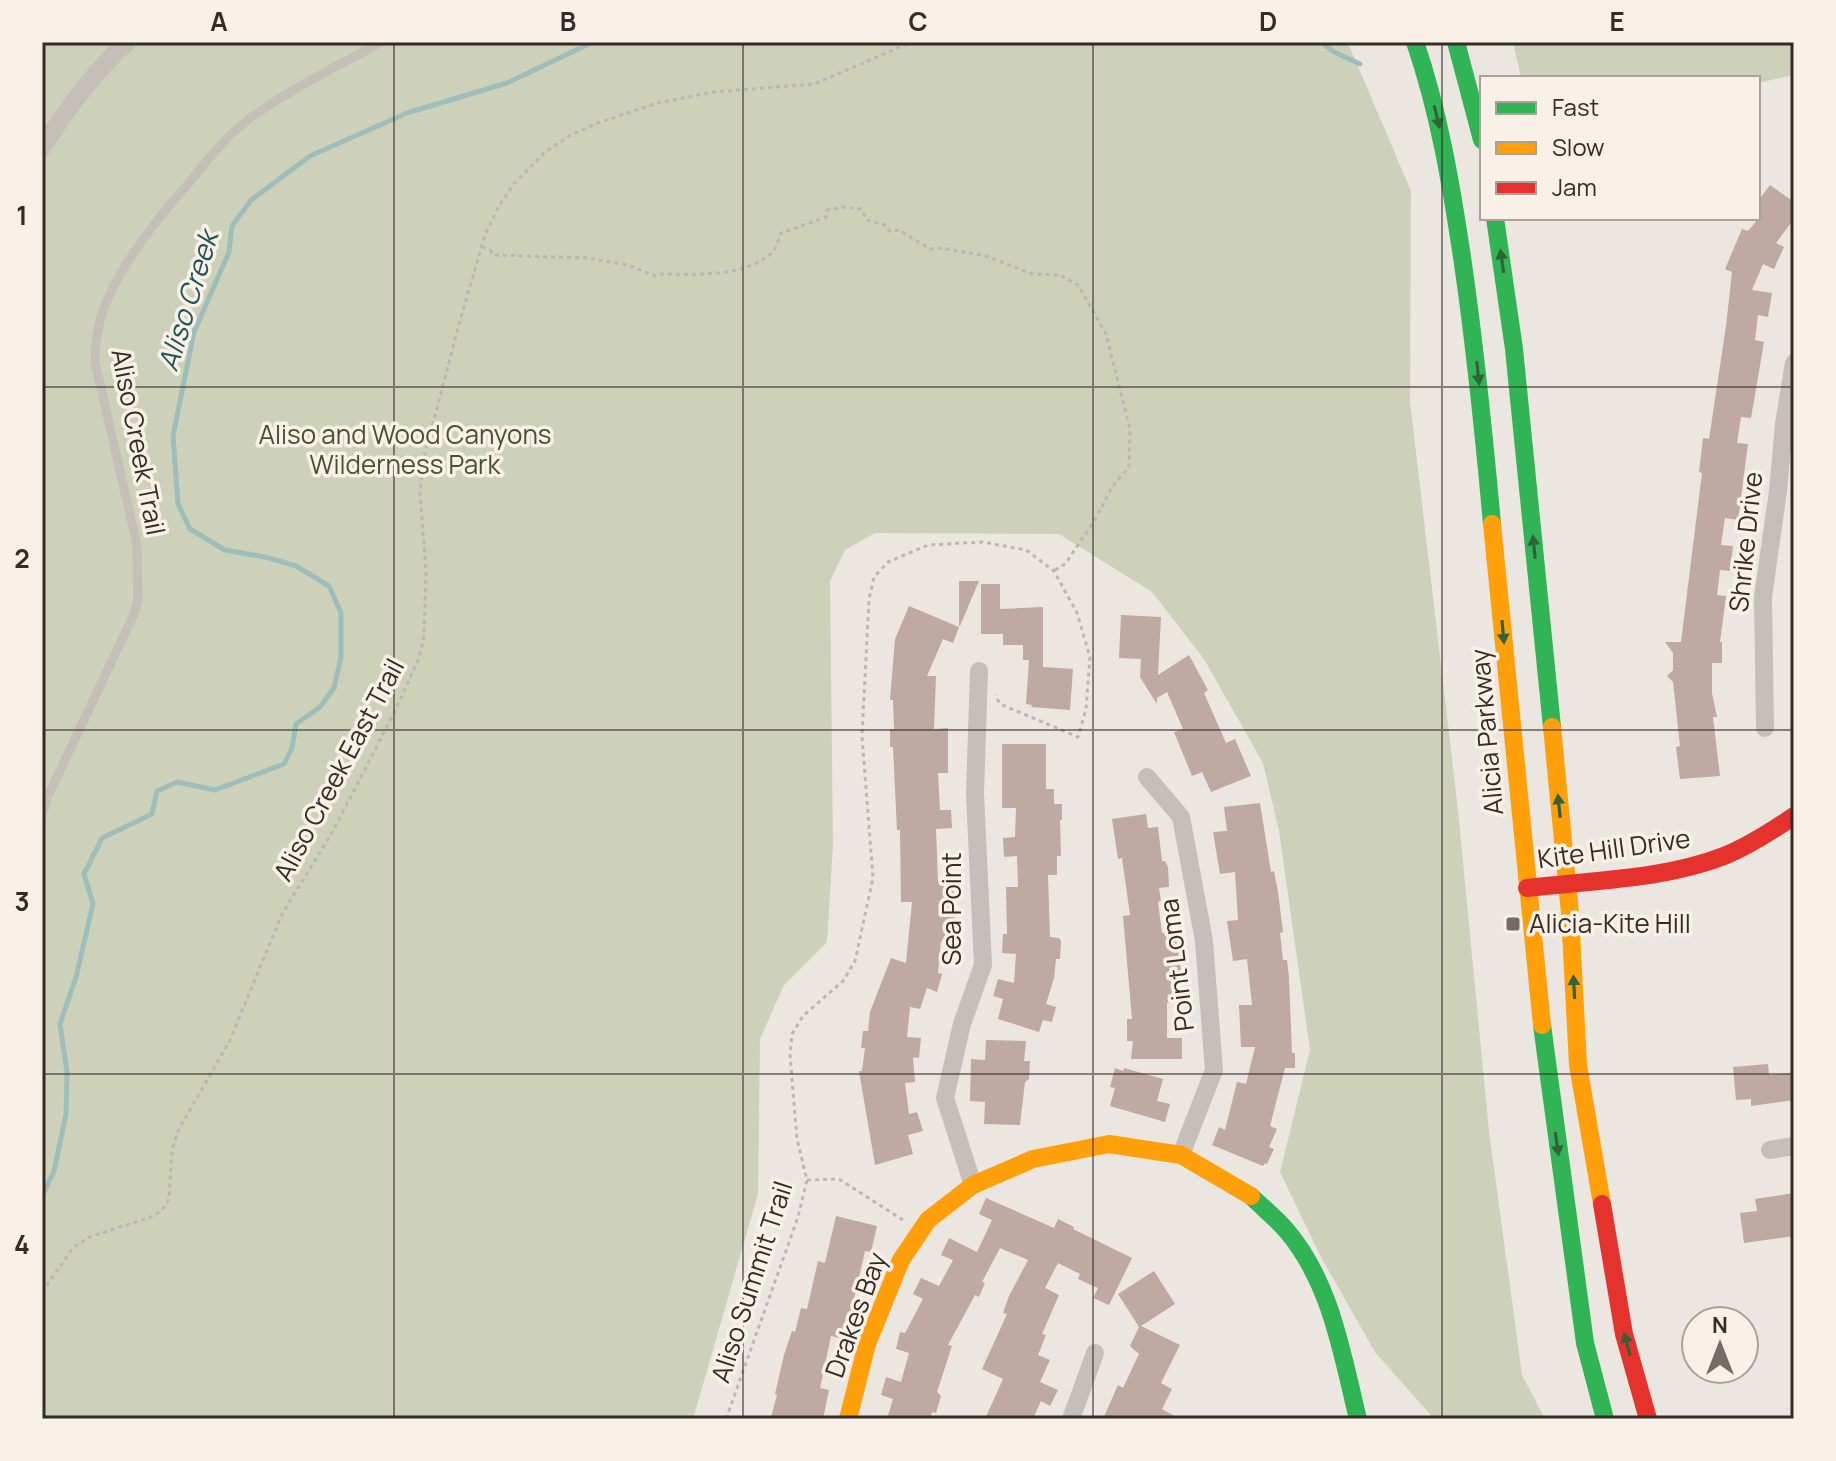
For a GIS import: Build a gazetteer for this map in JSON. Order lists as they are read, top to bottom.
{
  "streets": {
    "main road": ["Alicia Parkway", "Kite Hill Drive", "Drakes Bay"],
    "street": ["Shrike Drive", "Sea Point", "Point Loma"],
    "lane": ["Aliso Creek Trail"],
    "path": ["Aliso Creek East Trail", "Aliso Summit Trail"]
  },
  "crossings": [
    ["Alicia Parkway", "Kite Hill Drive"],
    ["Sea Point", "Aliso Summit Trail"],
    ["Sea Point", "Drakes Bay"],
    ["Point Loma", "Drakes Bay"]
  ],
  "water": ["Aliso Creek"],
  "parks": ["Aliso and Wood Canyons Wilderness Park"],
  "places": {
    "transit": ["Alicia-Kite Hill"]
  },
  "legend": ["Fast", "Slow", "Jam"],
  "north": "top",
  "grid": {
    "columns": [
      "A",
      "B",
      "C",
      "D",
      "E"
    ],
    "rows": [
      "1",
      "2",
      "3",
      "4"
    ]
  }
}
